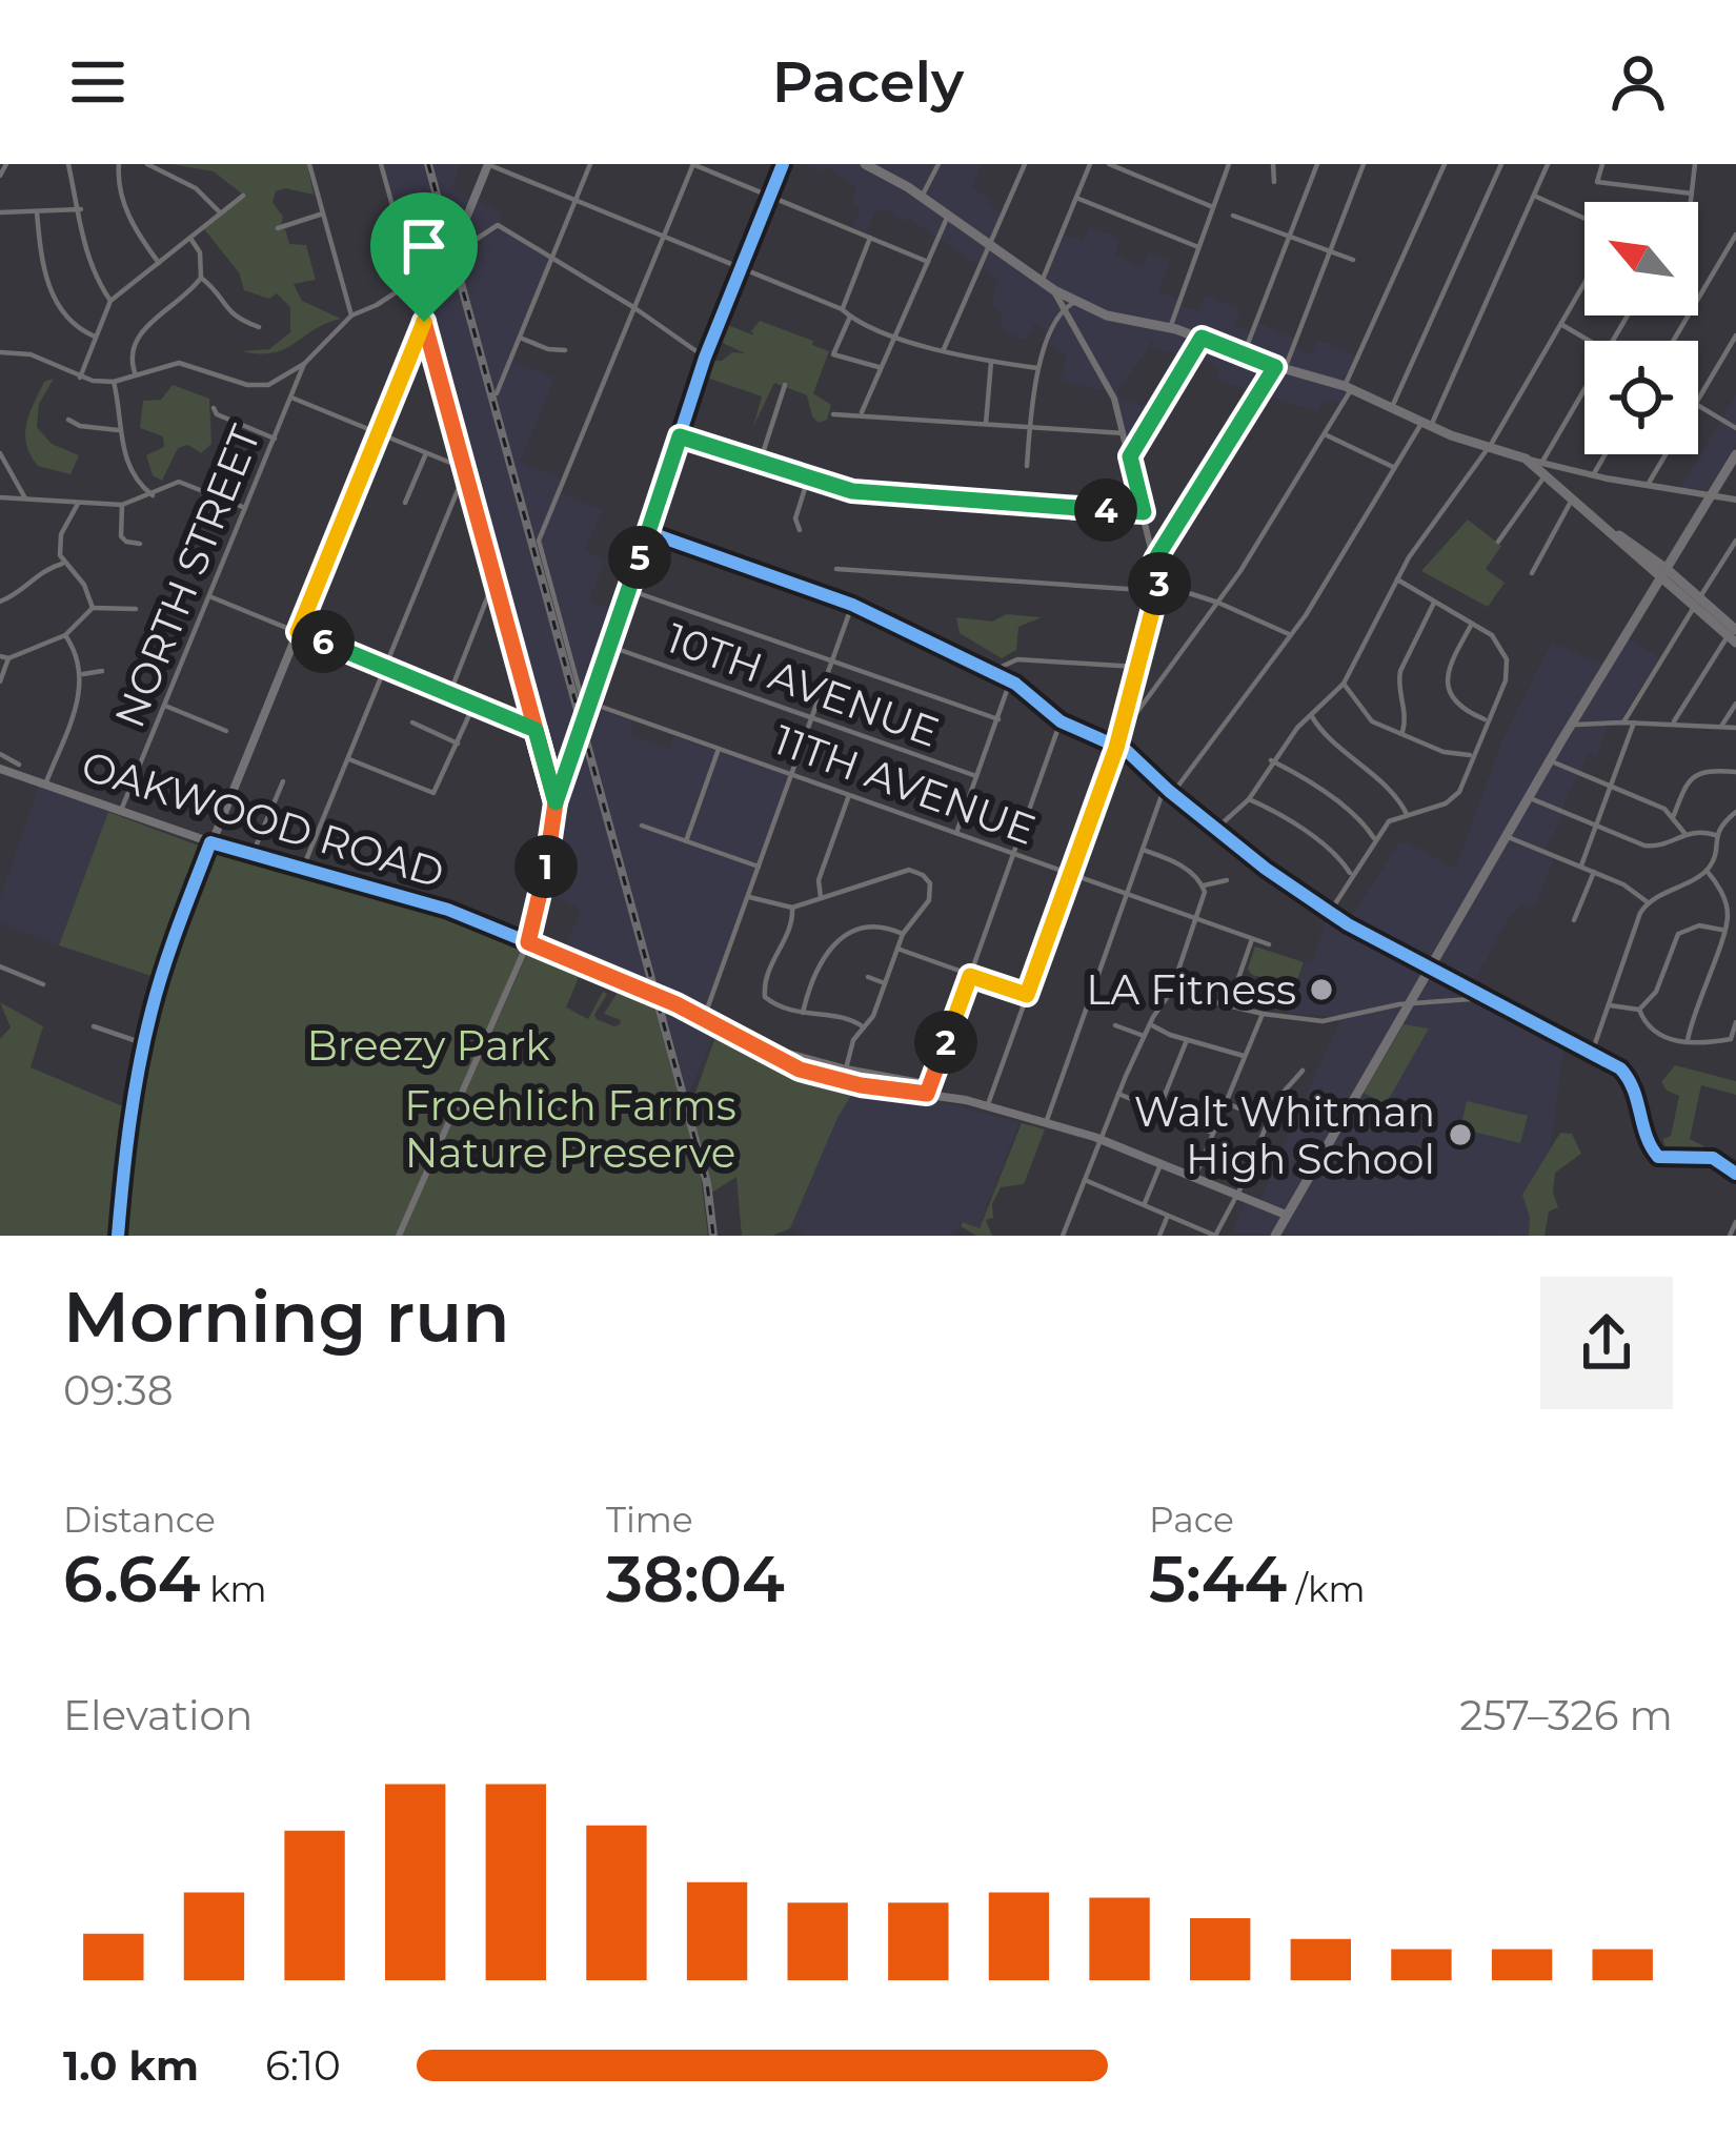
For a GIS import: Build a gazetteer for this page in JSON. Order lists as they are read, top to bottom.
{
  "streets": {
    "main road": ["OAKWOOD ROAD"],
    "street": ["NORTH STREET", "10TH AVENUE", "11TH AVENUE"]
  },
  "crossings": [
    ["NORTH STREET", "OAKWOOD ROAD"]
  ],
  "parks": ["Breezy Park", "Froehlich Farms Nature Preserve"],
  "places": ["LA Fitness", "Walt Whitman High School"],
  "north": "top left",
  "page": {
    "header": "Pacely",
    "pins": [
      "4",
      "5",
      "3",
      "6",
      "1",
      "2"
    ],
    "heading": ["Morning run", "09:38"],
    "stats": [
      ["Distance", "6.64 km"],
      ["Time", "38:04"],
      ["Pace", "5:44 /km"]
    ],
    "chart": ["Elevation", "257–326 m"],
    "list": [
      {
        "name": "1.0 km",
        "note": "6:10"
      }
    ]
  }
}
